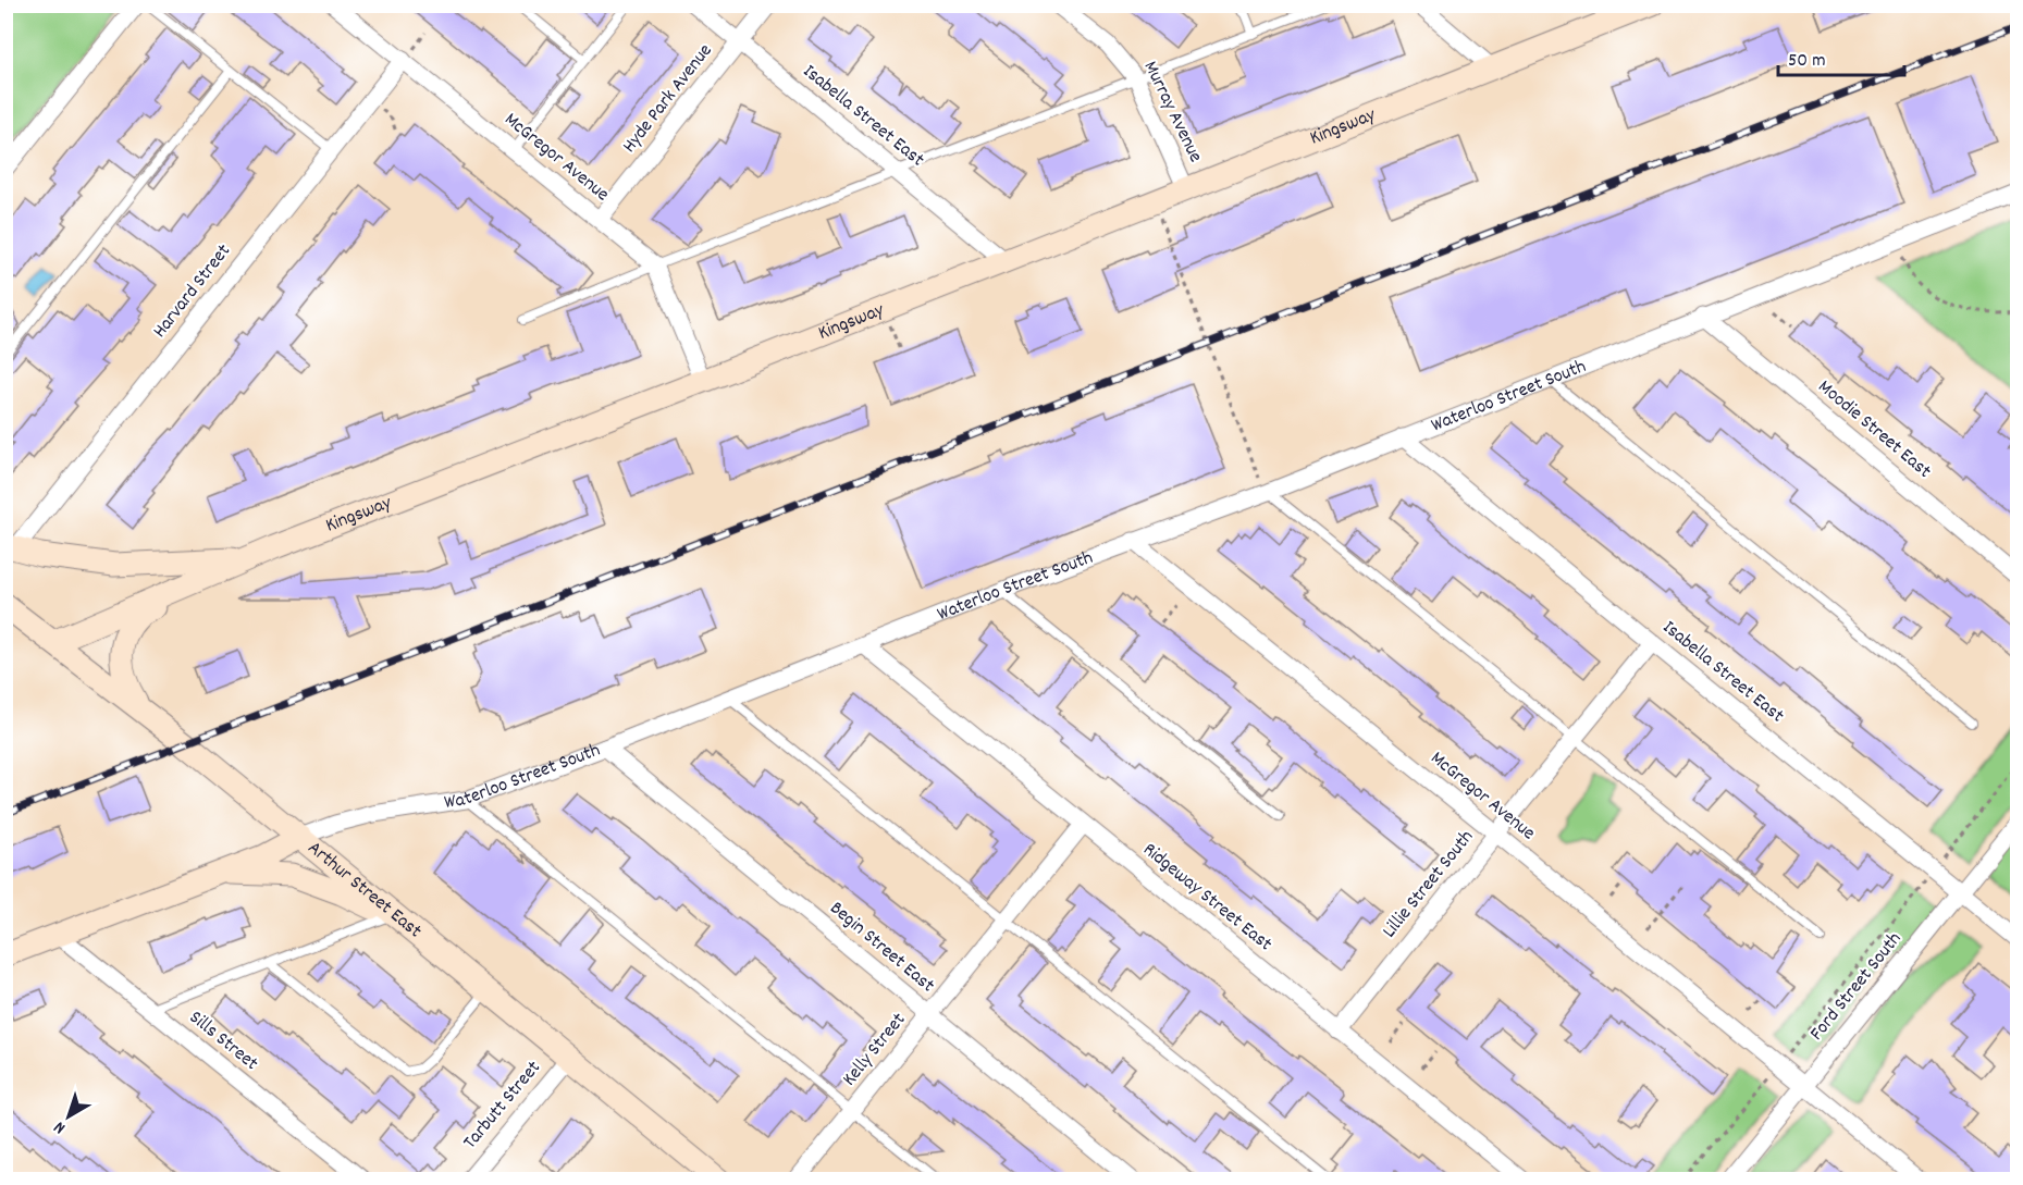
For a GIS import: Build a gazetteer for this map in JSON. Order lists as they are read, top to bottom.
{
  "streets": {
    "main road": ["Kingsway", "Waterloo Street South", "Arthur Street East"],
    "street": [
      "Hyde Park Avenue",
      "Murray Avenue",
      "Isabella Street East",
      "McGregor Avenue",
      "Harvard Street",
      "Moodie Street East",
      "Lillie Street South",
      "Ridgeway Street East",
      "Begin Street East",
      "Ford Street South",
      "Sills Street",
      "Kelly Street",
      "Tarbutt Street"
    ]
  },
  "crossings": [
    ["Hyde Park Avenue", "Isabella Street East"],
    ["Hyde Park Avenue", "McGregor Avenue"],
    ["Murray Avenue", "Kingsway"],
    ["Isabella Street East", "Kingsway"],
    ["Isabella Street East", "Waterloo Street South"],
    ["Isabella Street East", "Lillie Street South"],
    ["Isabella Street East", "Ford Street South"],
    ["Kingsway", "McGregor Avenue"],
    ["Kingsway", "Arthur Street East"],
    ["McGregor Avenue", "Harvard Street"],
    ["McGregor Avenue", "Waterloo Street South"],
    ["McGregor Avenue", "Lillie Street South"],
    ["McGregor Avenue", "Ford Street South"],
    ["Waterloo Street South", "Moodie Street East"],
    ["Waterloo Street South", "Arthur Street East"],
    ["Waterloo Street South", "Ridgeway Street East"],
    ["Waterloo Street South", "Begin Street East"],
    ["Waterloo Street South", "Sills Street"],
    ["Lillie Street South", "Ridgeway Street East"],
    ["Arthur Street East", "Tarbutt Street"],
    ["Ridgeway Street East", "Kelly Street"],
    ["Begin Street East", "Kelly Street"]
  ],
  "scale_bar": "50 m",
  "north": "bottom left"
}
